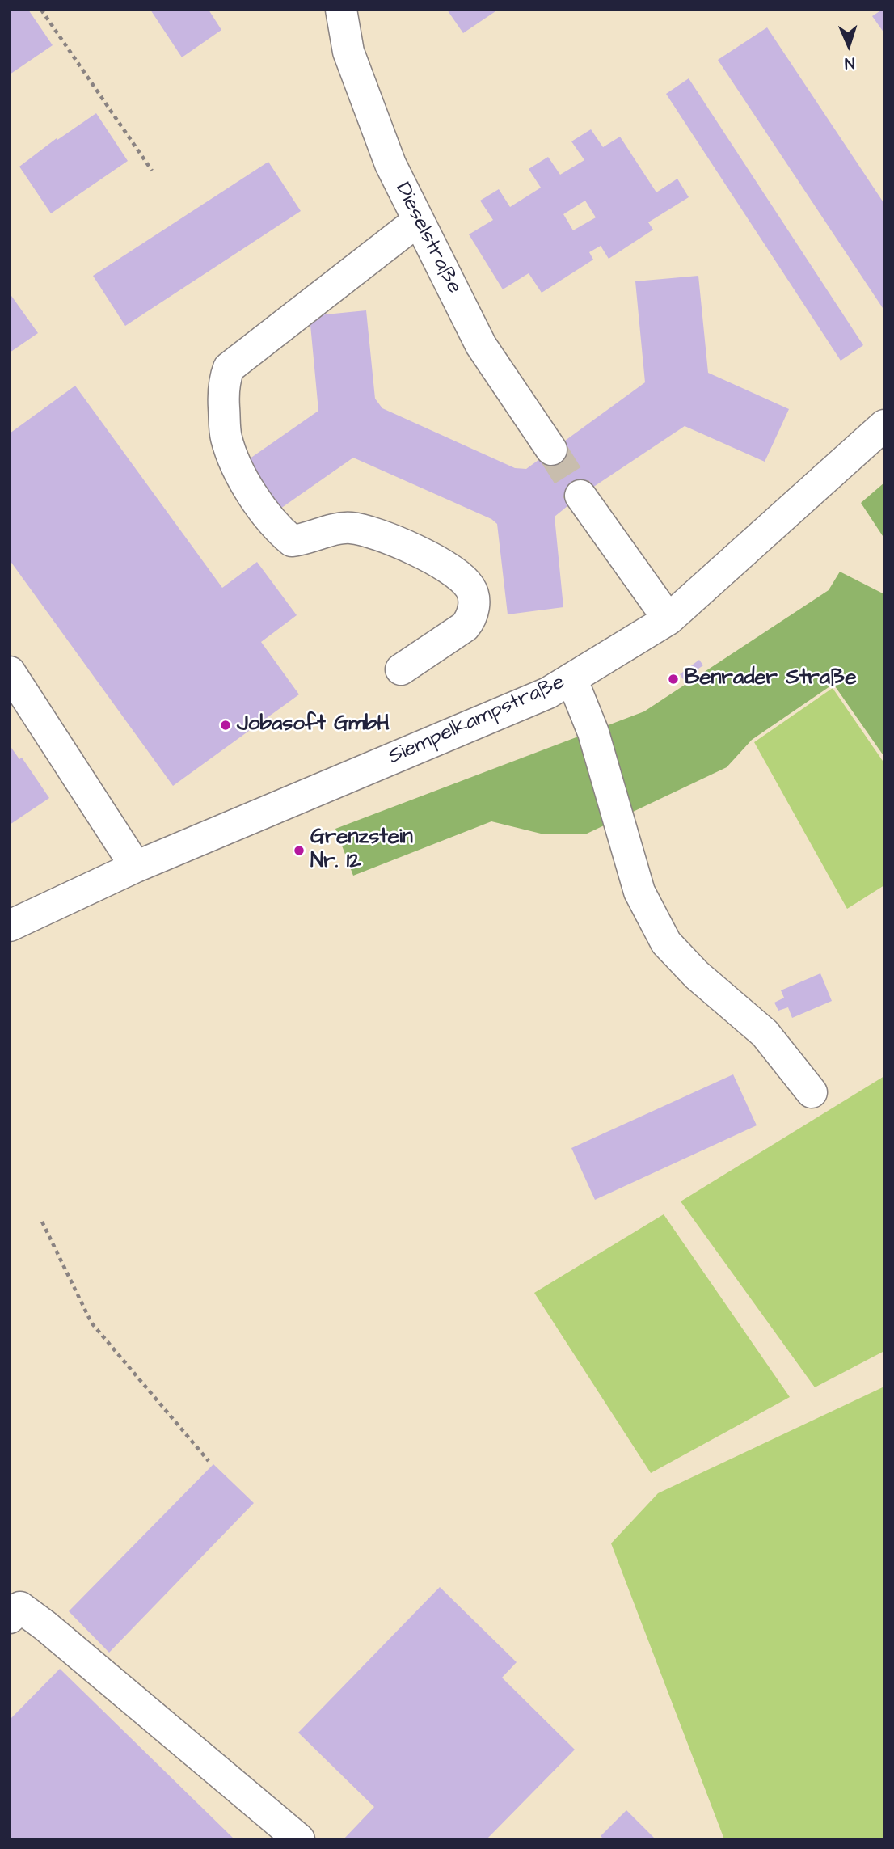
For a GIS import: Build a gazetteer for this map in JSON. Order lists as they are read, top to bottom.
{
  "streets": {
    "street": ["Dieselstraße", "Siempelkampstraße"]
  },
  "places": ["Benrader Straße", "Jobasoft GmbH", "Grenzstein Nr. 12"],
  "north": "bottom"
}
